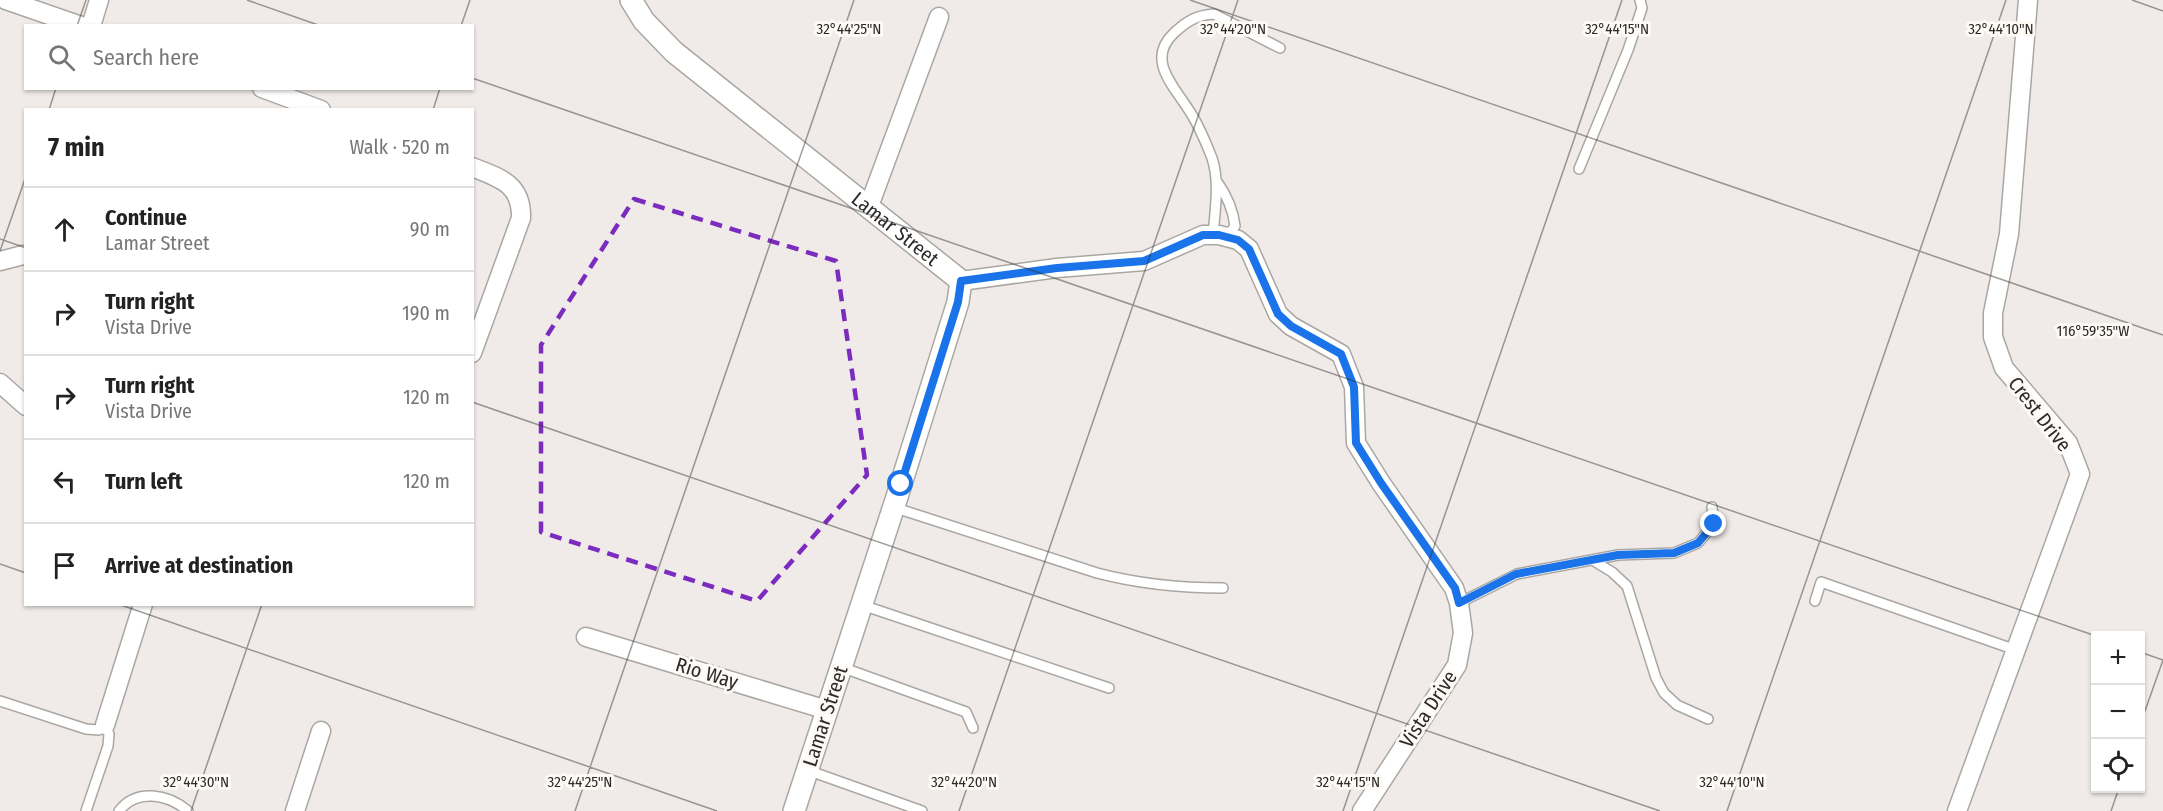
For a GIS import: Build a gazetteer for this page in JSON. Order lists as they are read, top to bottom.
{
  "streets": {
    "street": [
      "Lamar Street",
      "Crest Drive",
      "Rio Way",
      "Vista Drive"
    ]
  },
  "crossings": [
    ["Lamar Street", "Rio Way"]
  ],
  "page": {
    "search": "Search here",
    "heading": ["7 min", "Walk · 520 m"],
    "list": [
      ["Continue", "Lamar Street", "90 m"],
      ["Turn right", "Vista Drive", "190 m"],
      ["Turn right", "Vista Drive", "120 m"],
      ["Turn left", "120 m"],
      "Arrive at destination"
    ],
    "map_buttons": ["+", "−"]
  },
  "coordinates": [
    "32°44'25\"N",
    "32°44'20\"N",
    "32°44'15\"N",
    "32°44'10\"N",
    "116°59'35\"W",
    "32°44'30\"N"
  ]
}
